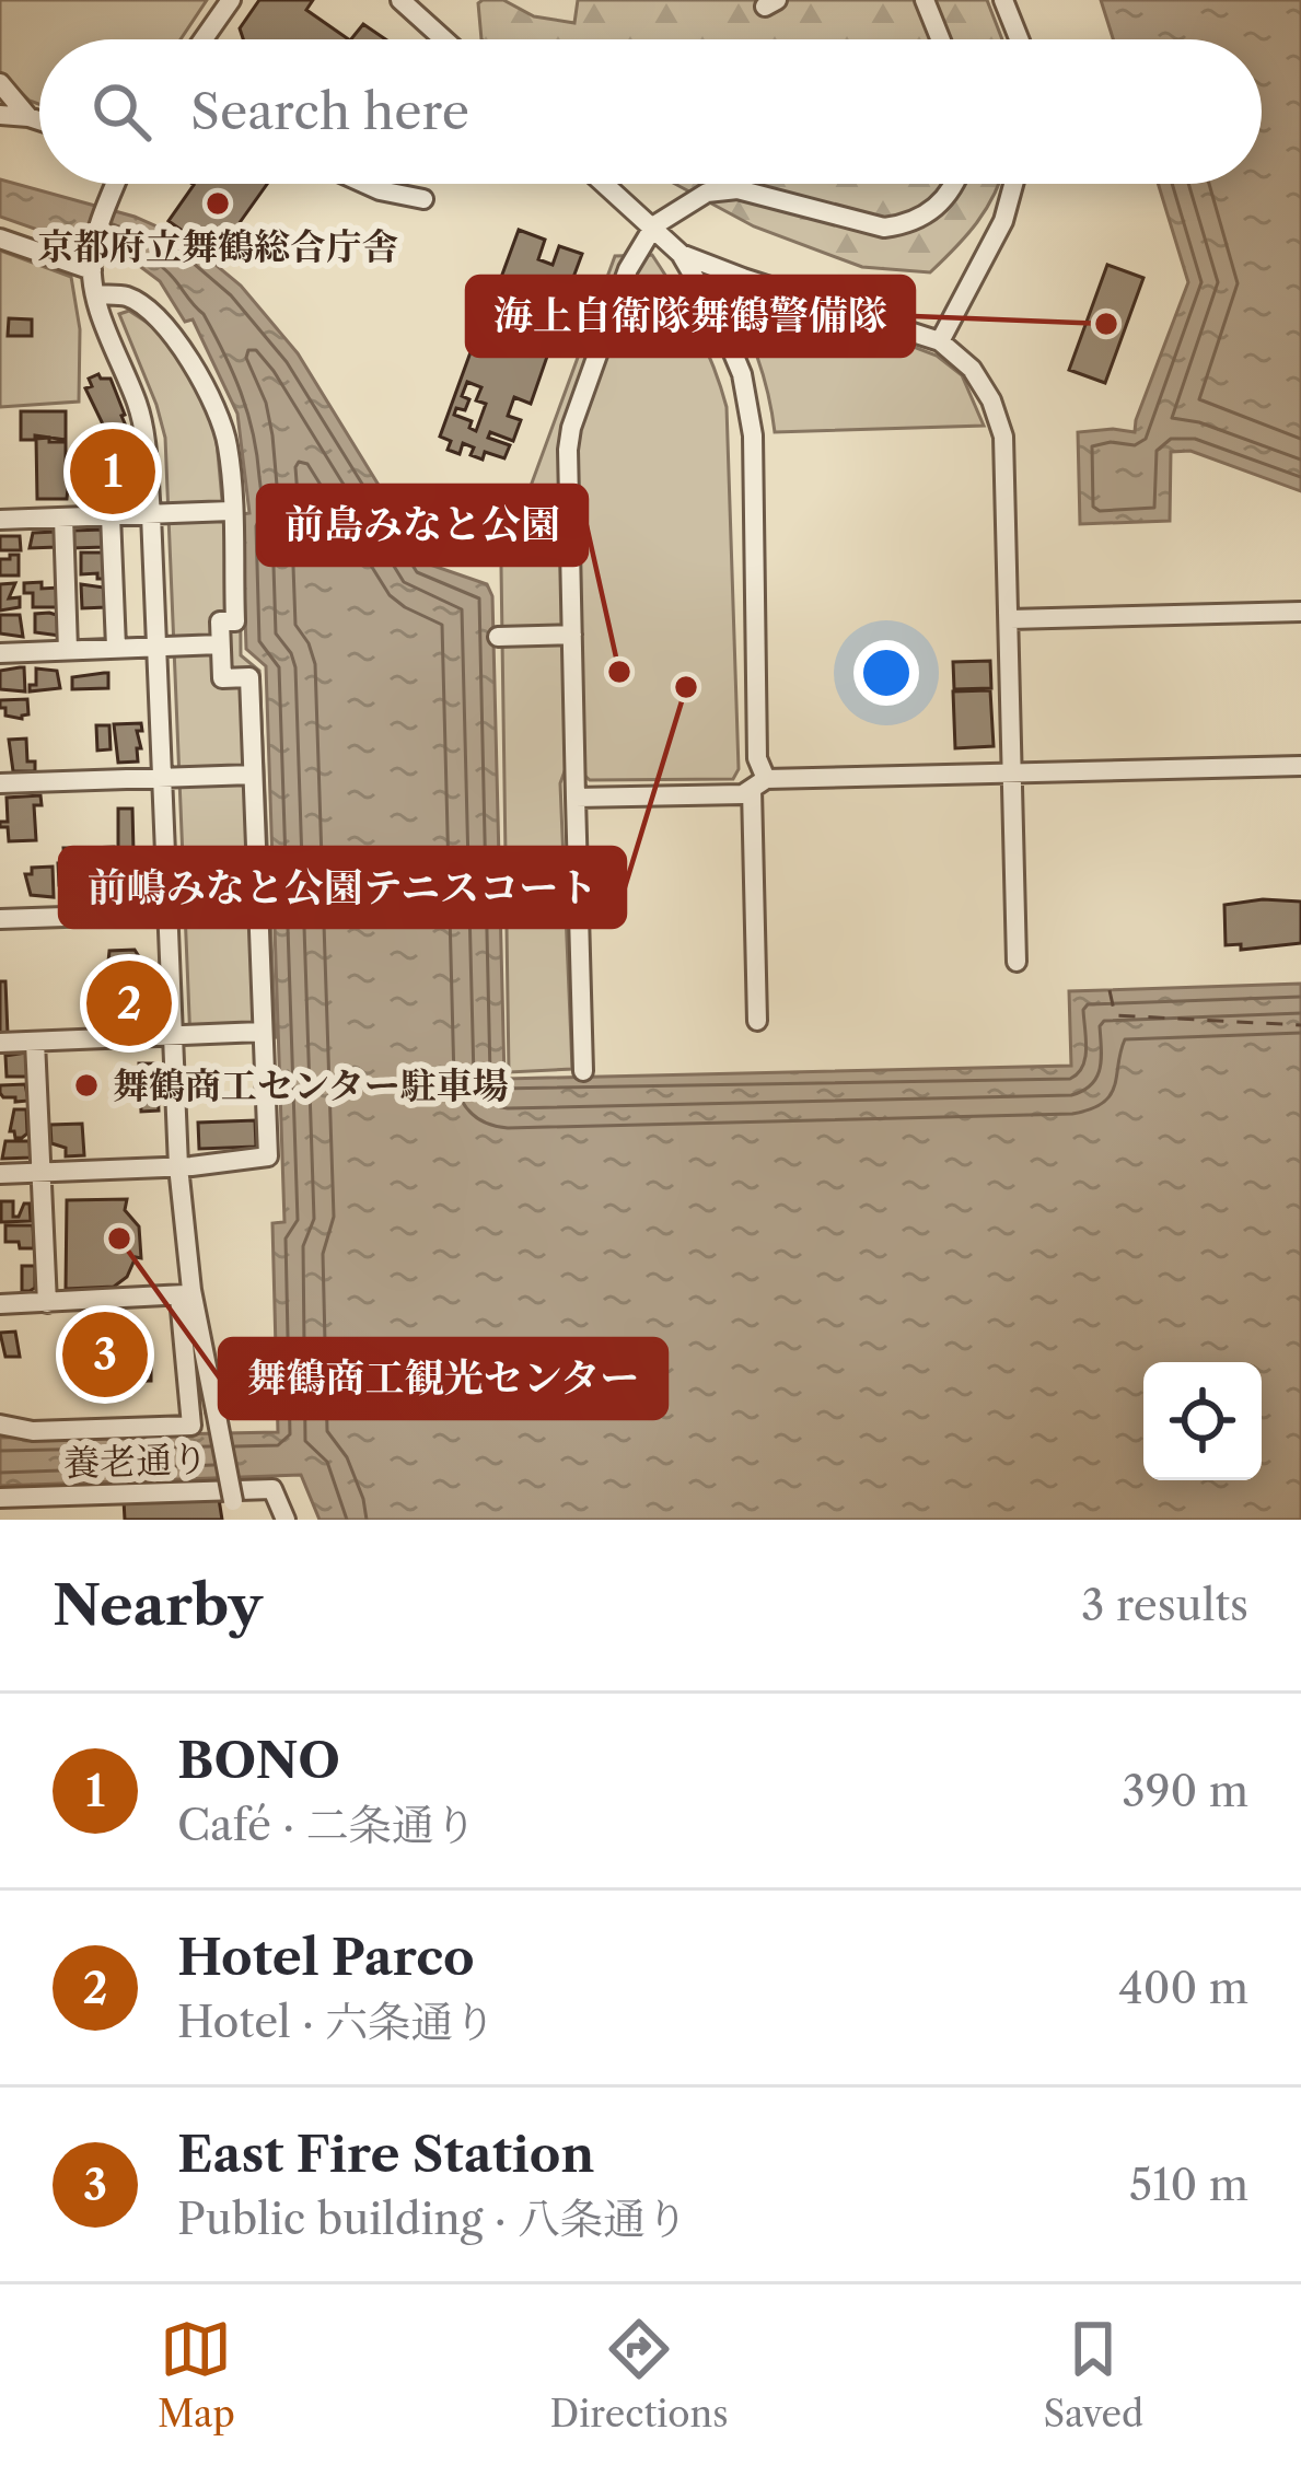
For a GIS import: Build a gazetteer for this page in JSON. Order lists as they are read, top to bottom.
{
  "streets": {
    "street": ["養老通り"]
  },
  "places": [
    "京都府立舞鶴総合庁舎",
    "海上自衛隊舞鶴警備隊",
    "前島みなと公園",
    "前嶋みなと公園テニスコート",
    "舞鶴商工センター駐車場",
    "舞鶴商工観光センター"
  ],
  "page": {
    "search": "Search here",
    "pins": ["1", "2", "3"],
    "heading": ["Nearby", "3 results"],
    "list": [
      {
        "mark": "1",
        "name": "BONO",
        "note": "Café · 二条通り",
        "value": "390 m"
      },
      {
        "mark": "2",
        "name": "Hotel Parco",
        "note": "Hotel · 六条通り",
        "value": "400 m"
      },
      {
        "mark": "3",
        "name": "East Fire Station",
        "note": "Public building · 八条通り",
        "value": "510 m"
      }
    ],
    "nav": ["Map", "Directions", "Saved"]
  }
}
